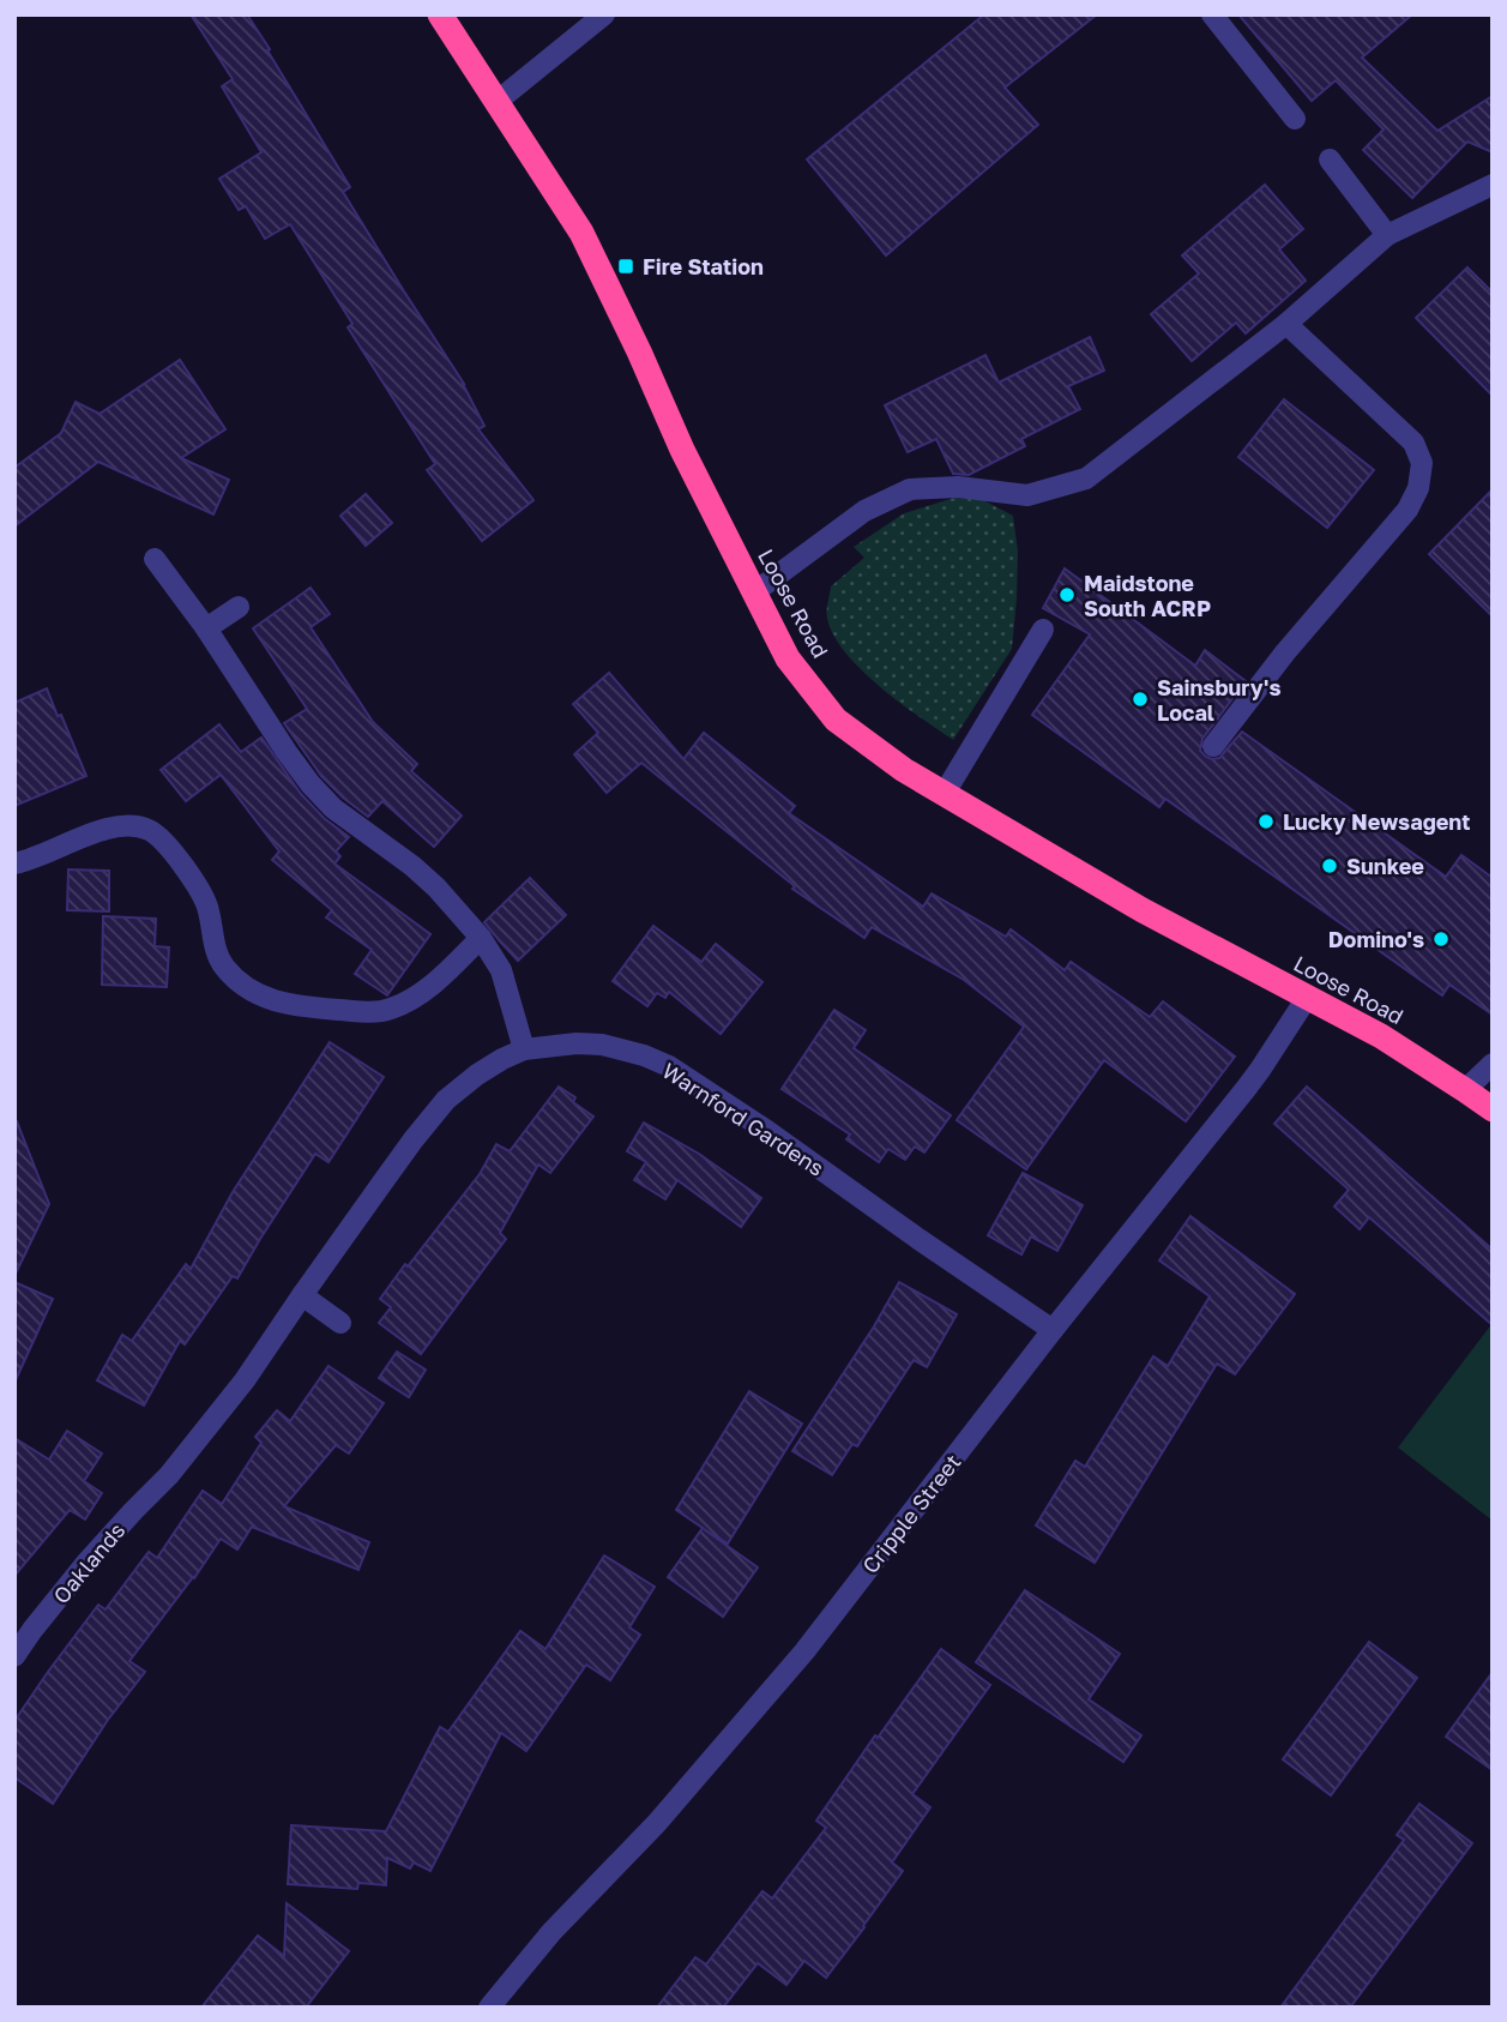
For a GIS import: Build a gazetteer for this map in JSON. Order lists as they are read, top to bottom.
{
  "streets": {
    "highway": ["Loose Road"],
    "street": ["Warnford Gardens", "Cripple Street", "Oaklands"]
  },
  "crossings": [
    ["Loose Road", "Cripple Street"],
    ["Warnford Gardens", "Cripple Street"],
    ["Warnford Gardens", "Oaklands"]
  ],
  "places": {
    "transit": ["Fire Station"],
    "other": [
      "Maidstone South ACRP",
      "Sainsbury's Local",
      "Lucky Newsagent",
      "Sunkee",
      "Domino's"
    ]
  }
}
